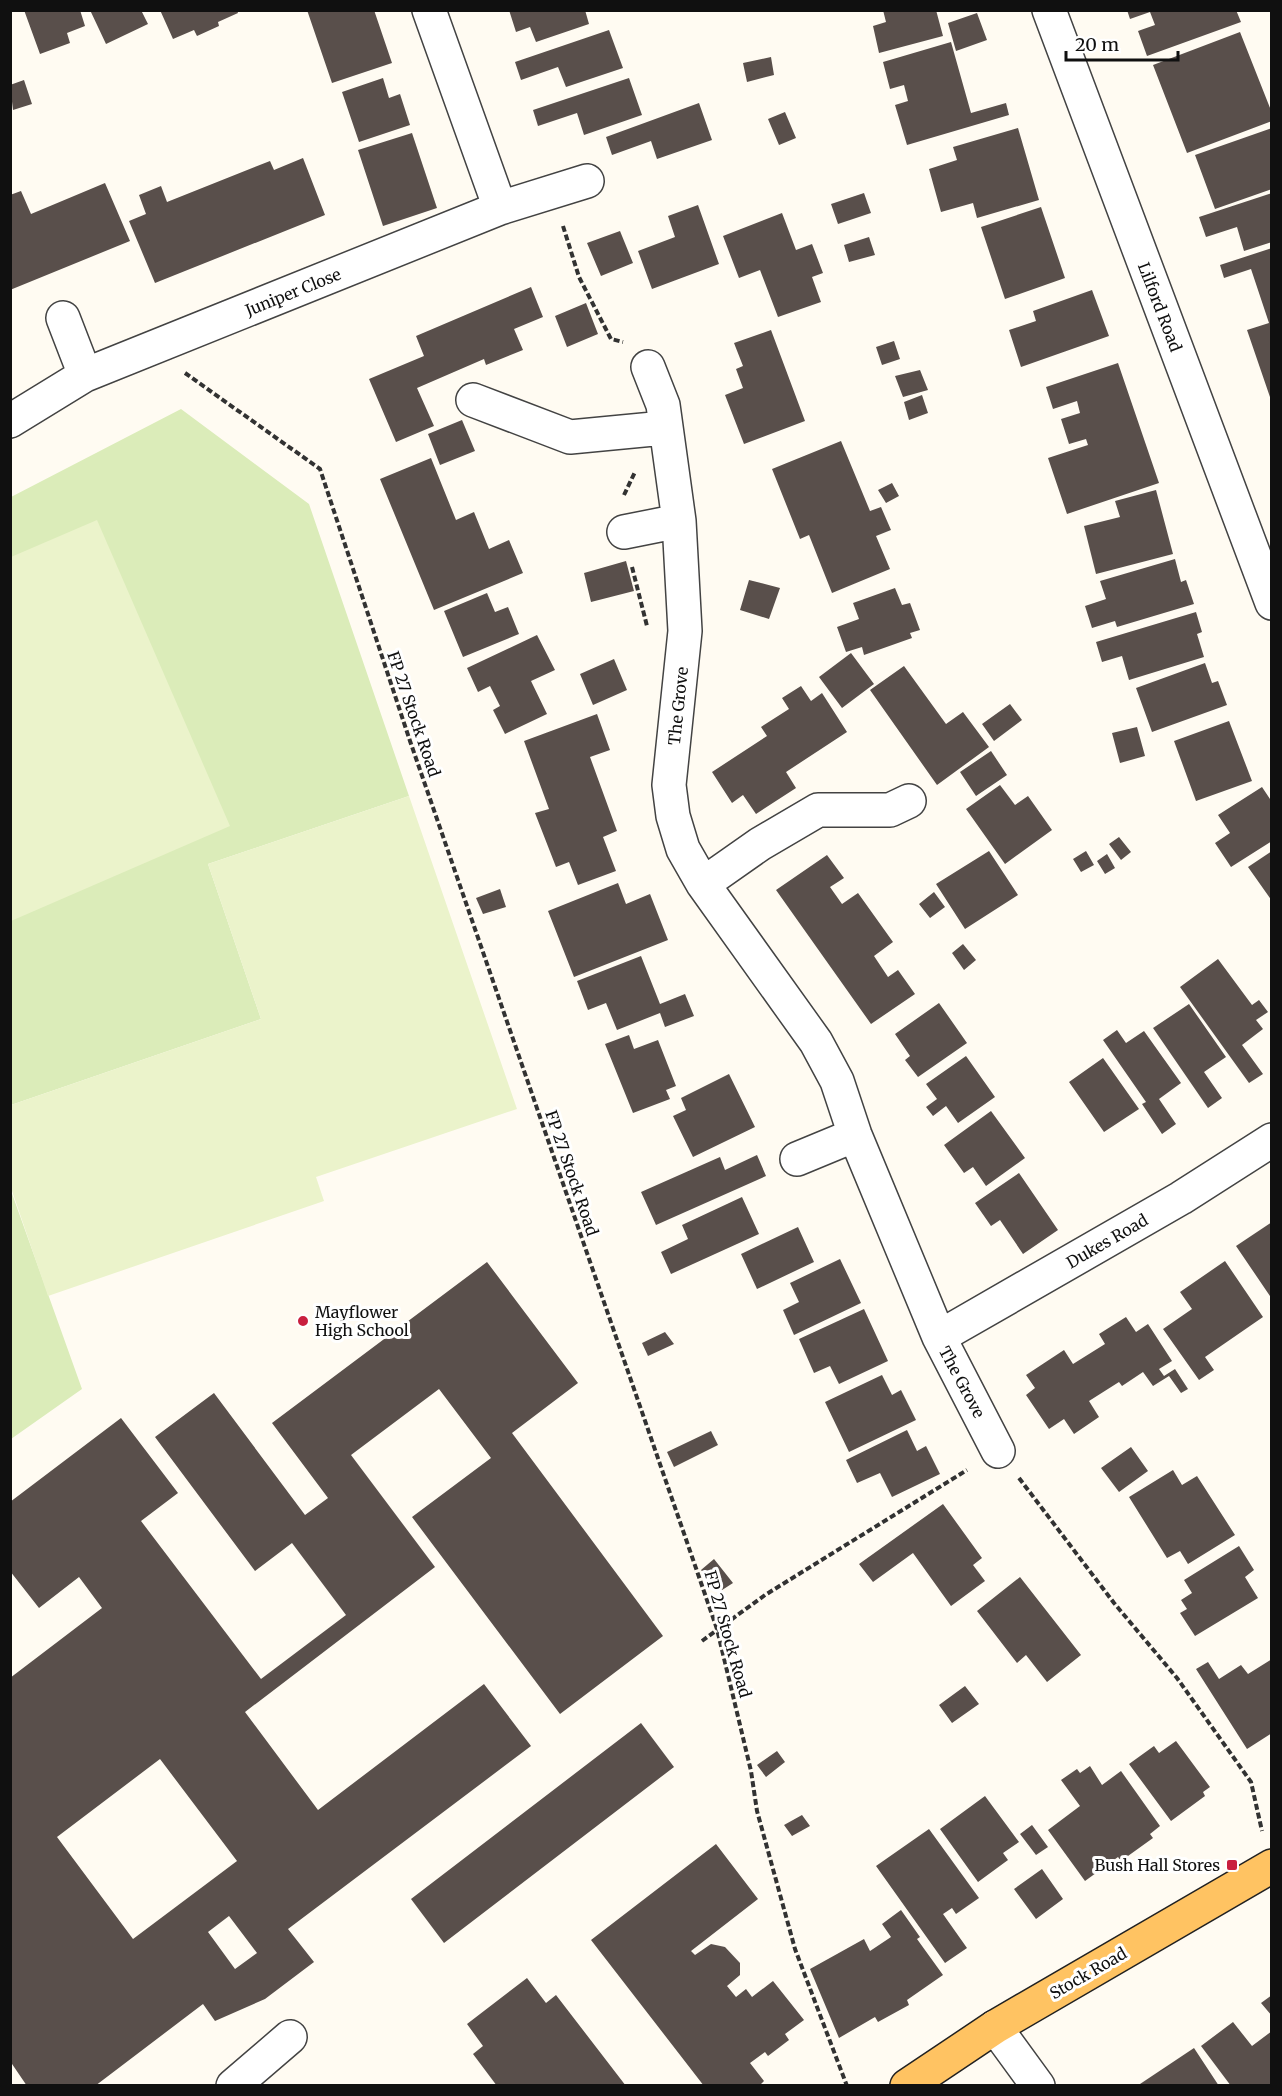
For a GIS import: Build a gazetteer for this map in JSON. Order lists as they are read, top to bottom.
{
  "streets": {
    "main road": ["Stock Road"],
    "street": [
      "Juniper Close",
      "Lilford Road",
      "The Grove",
      "Dukes Road"
    ],
    "path": ["FP 27 Stock Road"]
  },
  "crossings": [
    ["Juniper Close", "FP 27 Stock Road"],
    ["The Grove", "Dukes Road"]
  ],
  "places": {
    "other": ["Mayflower High School"],
    "transit": ["Bush Hall Stores"]
  },
  "scale_bar": "20 m"
}
